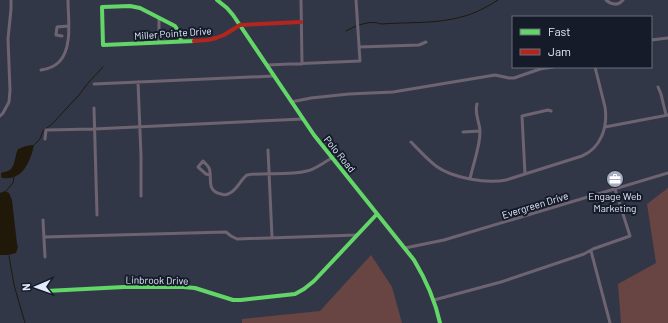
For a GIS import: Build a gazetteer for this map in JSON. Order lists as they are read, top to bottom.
{
  "streets": {
    "street": [
      "Miller Pointe Drive",
      "Polo Road",
      "Evergreen Drive",
      "Linbrook Drive"
    ]
  },
  "crossings": [
    ["Miller Pointe Drive", "Polo Road"],
    ["Polo Road", "Evergreen Drive"],
    ["Polo Road", "Linbrook Drive"]
  ],
  "places": {
    "office": ["Engage Web Marketing"]
  },
  "legend": ["Fast", "Jam"],
  "north": "left"
}
